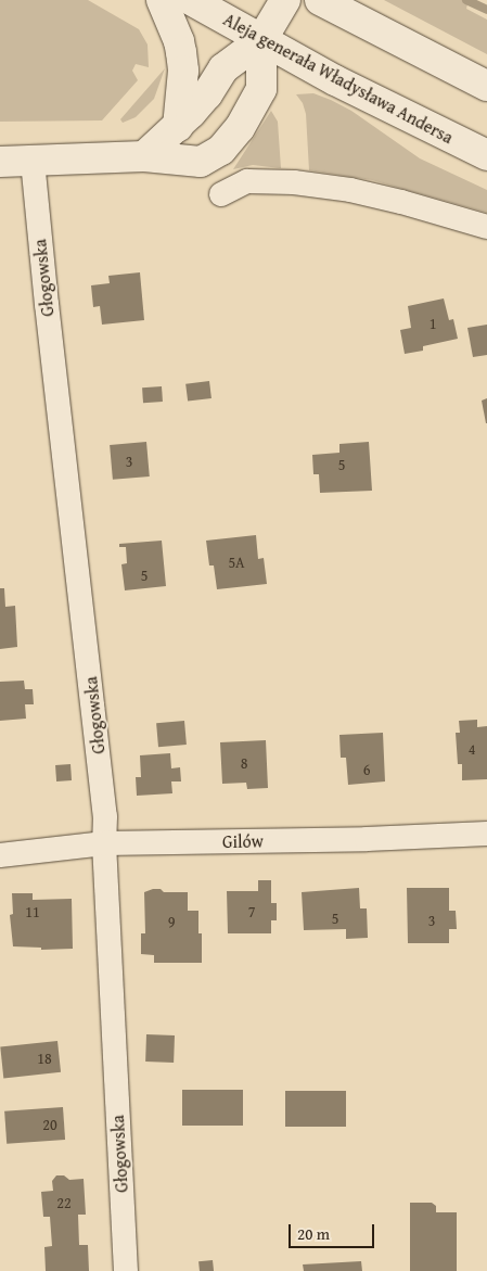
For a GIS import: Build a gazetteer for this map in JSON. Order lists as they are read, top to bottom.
{
  "streets": {
    "main road": ["Aleja generała Władysława Andersa"],
    "street": ["Głogowska", "Gilów"]
  },
  "crossings": [
    ["Głogowska", "Gilów"]
  ],
  "house_numbers": [
    "1",
    "3",
    "5",
    "5A",
    "5",
    "4",
    "8",
    "6",
    "11",
    "7",
    "5",
    "3",
    "9",
    "18",
    "20",
    "22"
  ],
  "scale_bar": "20 m"
}
